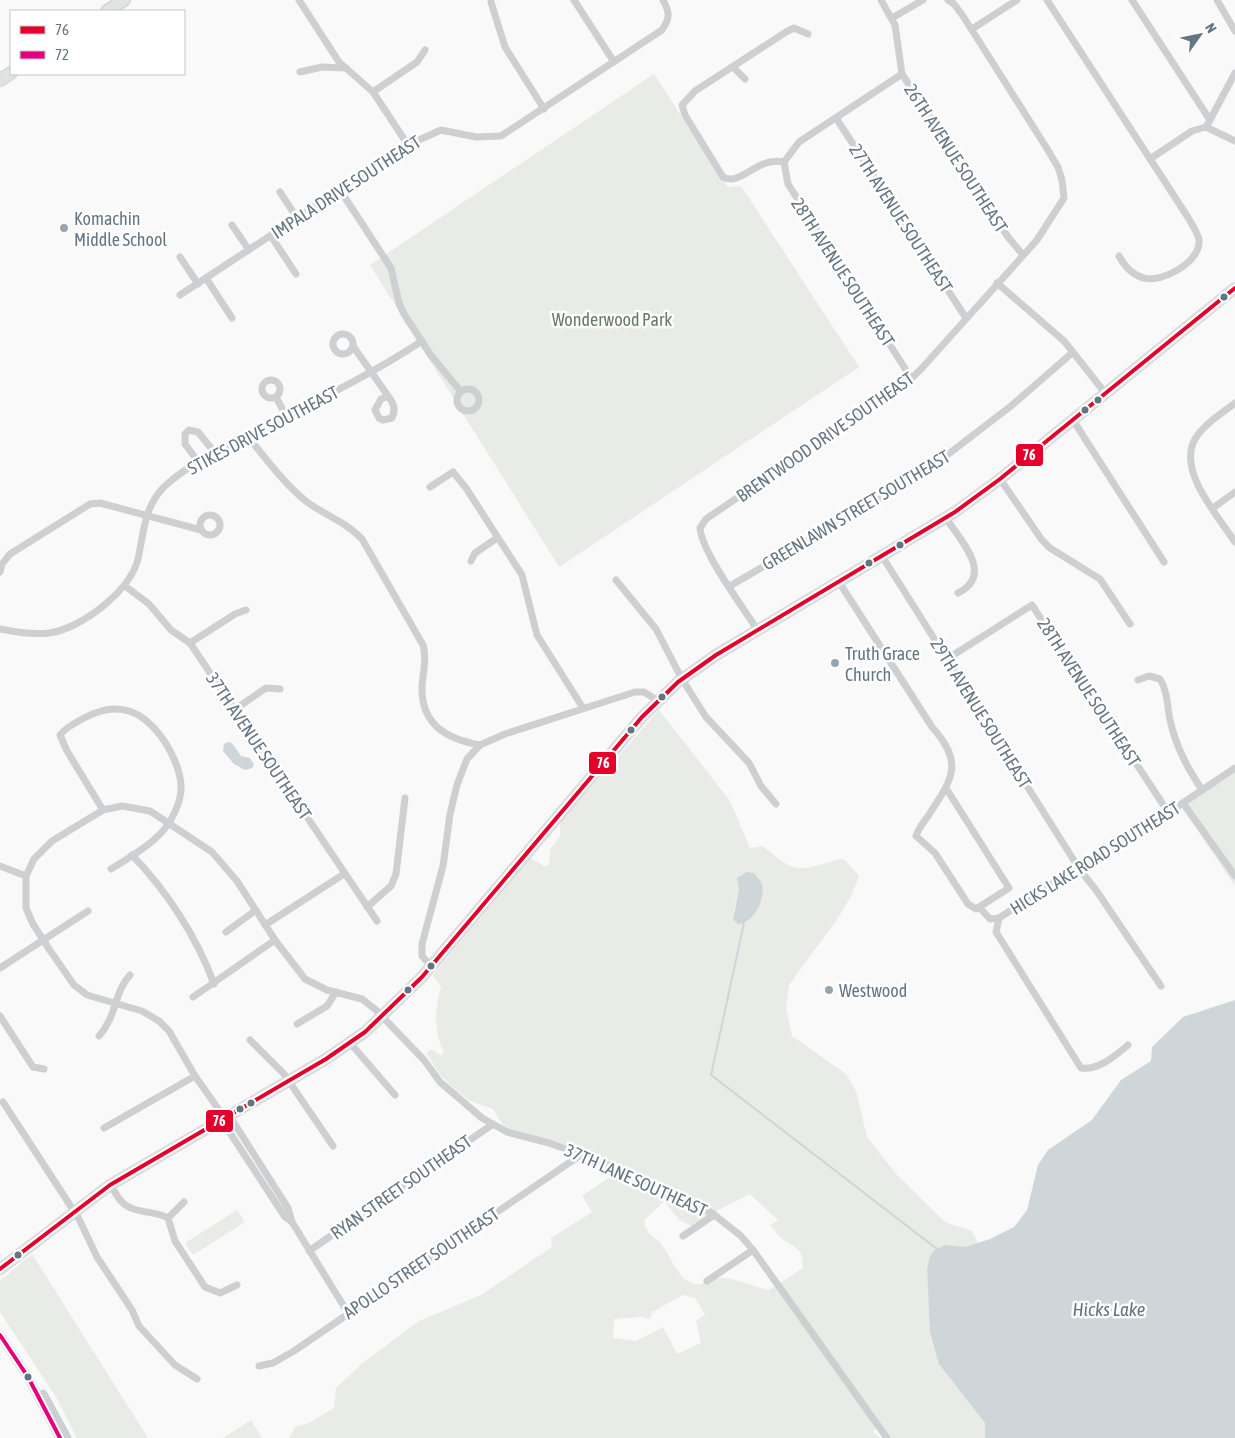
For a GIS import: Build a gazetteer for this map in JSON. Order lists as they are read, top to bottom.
{
  "streets": {
    "street": [
      "26TH AVENUE SOUTHEAST",
      "IMPALA DRIVE SOUTHEAST",
      "27TH AVENUE SOUTHEAST",
      "28TH AVENUE SOUTHEAST",
      "STIKES DRIVE SOUTHEAST",
      "BRENTWOOD DRIVE SOUTHEAST",
      "GREENLAWN STREET SOUTHEAST",
      "29TH AVENUE SOUTHEAST",
      "37TH AVENUE SOUTHEAST",
      "HICKS LAKE ROAD SOUTHEAST",
      "37TH LANE SOUTHEAST",
      "RYAN STREET SOUTHEAST",
      "APOLLO STREET SOUTHEAST"
    ]
  },
  "crossings": [
    ["26TH AVENUE SOUTHEAST", "BRENTWOOD DRIVE SOUTHEAST"],
    ["27TH AVENUE SOUTHEAST", "BRENTWOOD DRIVE SOUTHEAST"],
    ["28TH AVENUE SOUTHEAST", "BRENTWOOD DRIVE SOUTHEAST"],
    ["28TH AVENUE SOUTHEAST", "29TH AVENUE SOUTHEAST"],
    ["28TH AVENUE SOUTHEAST", "HICKS LAKE ROAD SOUTHEAST"],
    ["STIKES DRIVE SOUTHEAST", "37TH AVENUE SOUTHEAST"],
    ["BRENTWOOD DRIVE SOUTHEAST", "GREENLAWN STREET SOUTHEAST"],
    ["29TH AVENUE SOUTHEAST", "HICKS LAKE ROAD SOUTHEAST"],
    ["37TH LANE SOUTHEAST", "RYAN STREET SOUTHEAST"],
    ["37TH LANE SOUTHEAST", "APOLLO STREET SOUTHEAST"]
  ],
  "water": ["Hicks Lake"],
  "parks": ["Wonderwood Park"],
  "places": ["Komachin Middle School", "Truth Grace Church", "Westwood"],
  "lines": ["transit line 76", "transit line 72"],
  "legend": ["76", "72"],
  "north": "top right"
}
